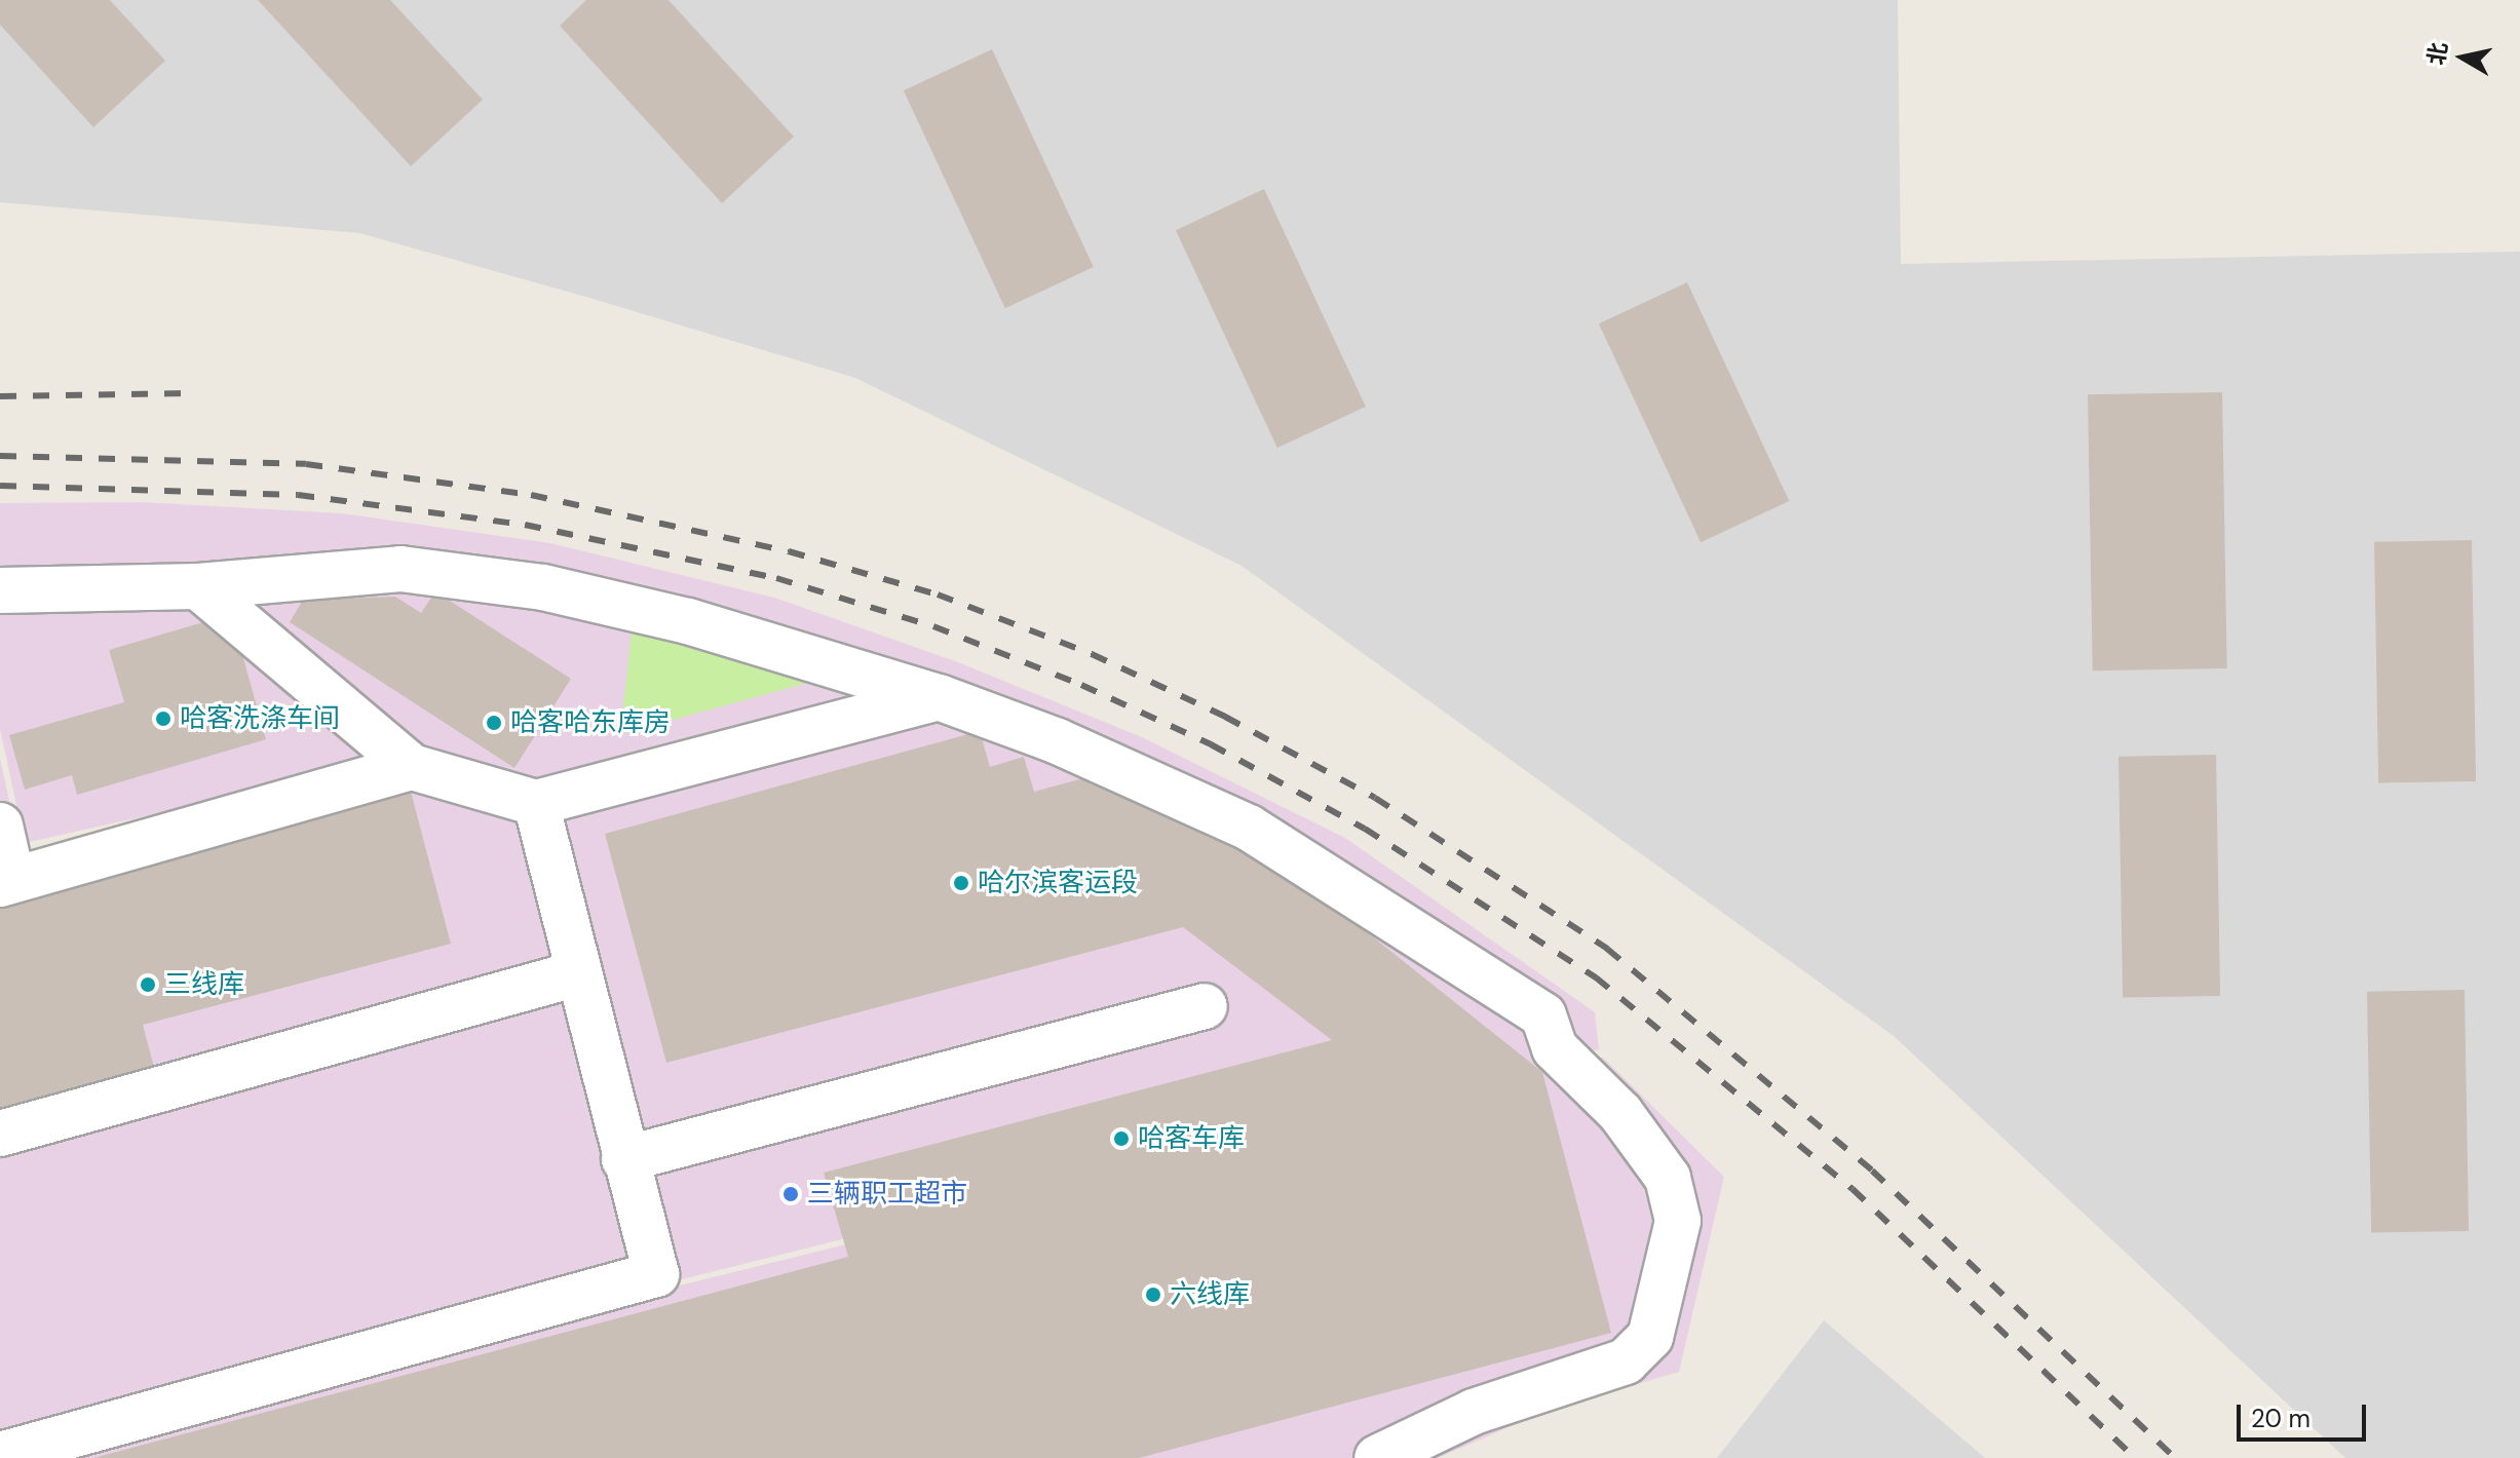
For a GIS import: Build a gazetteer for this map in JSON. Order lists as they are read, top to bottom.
{
  "places": [
    "哈客洗涤车间",
    "哈客哈东库房",
    "哈尔滨客运段",
    "三线库",
    "哈客车库",
    "三辆职工超市",
    "六线库"
  ],
  "scale_bar": "20 m",
  "north": "left"
}
